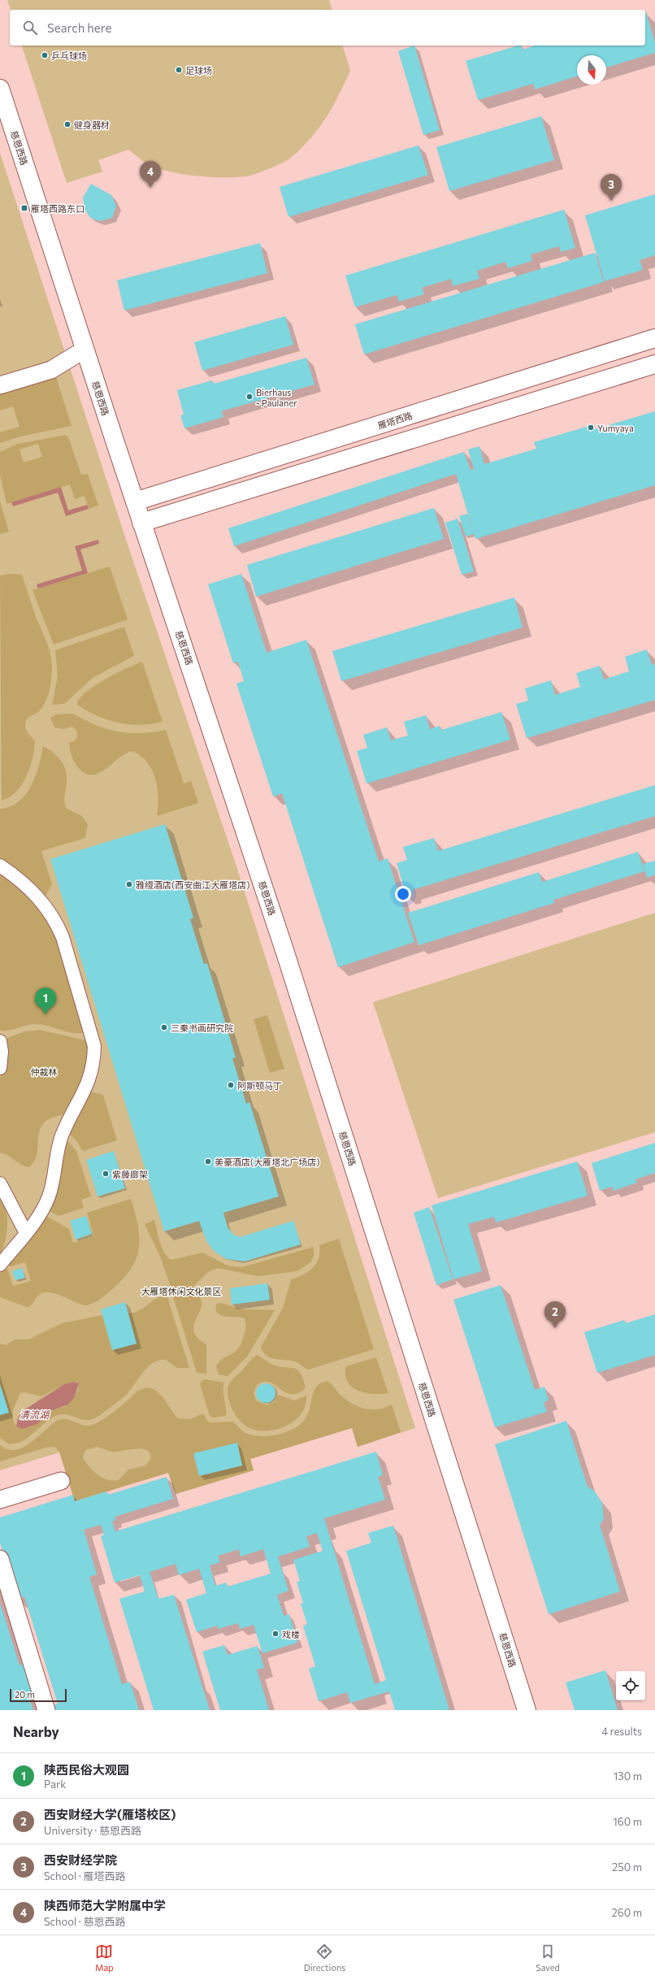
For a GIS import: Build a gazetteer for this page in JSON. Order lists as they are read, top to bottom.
{
  "streets": {
    "main road": ["慈恩西路", "雁塔西路"]
  },
  "crossings": [
    ["慈恩西路", "雁塔西路"]
  ],
  "water": ["清流湖"],
  "parks": ["仲裁林", "大雁塔休闲文化景区"],
  "places": {
    "other": [
      "乒乓球场",
      "足球场",
      "健身器材",
      "Bierhaus - Paulaner",
      "Yumyaya",
      "雅缦酒店(西安曲江大雁塔店)",
      "三秦书画研究院",
      "阿斯顿马丁",
      "美豪酒店(大雁塔北广场店)",
      "紫藤廊架",
      "戏楼"
    ],
    "transit": ["雁塔西路东口"]
  },
  "scale_bar": "20 m",
  "north": "bottom",
  "page": {
    "search": "Search here",
    "pins": [
      "4",
      "3",
      "1",
      "2"
    ],
    "scale": "20 m",
    "heading": ["Nearby", "4 results"],
    "list": [
      {
        "mark": "1",
        "name": "陕西民俗大观园",
        "note": "Park",
        "value": "130 m"
      },
      {
        "mark": "2",
        "name": "西安财经大学(雁塔校区)",
        "note": "University · 慈恩西路",
        "value": "160 m"
      },
      {
        "mark": "3",
        "name": "西安财经学院",
        "note": "School · 雁塔西路",
        "value": "250 m"
      },
      {
        "mark": "4",
        "name": "陕西师范大学附属中学",
        "note": "School · 慈恩西路",
        "value": "260 m"
      }
    ],
    "nav": ["Map", "Directions", "Saved"]
  }
}
